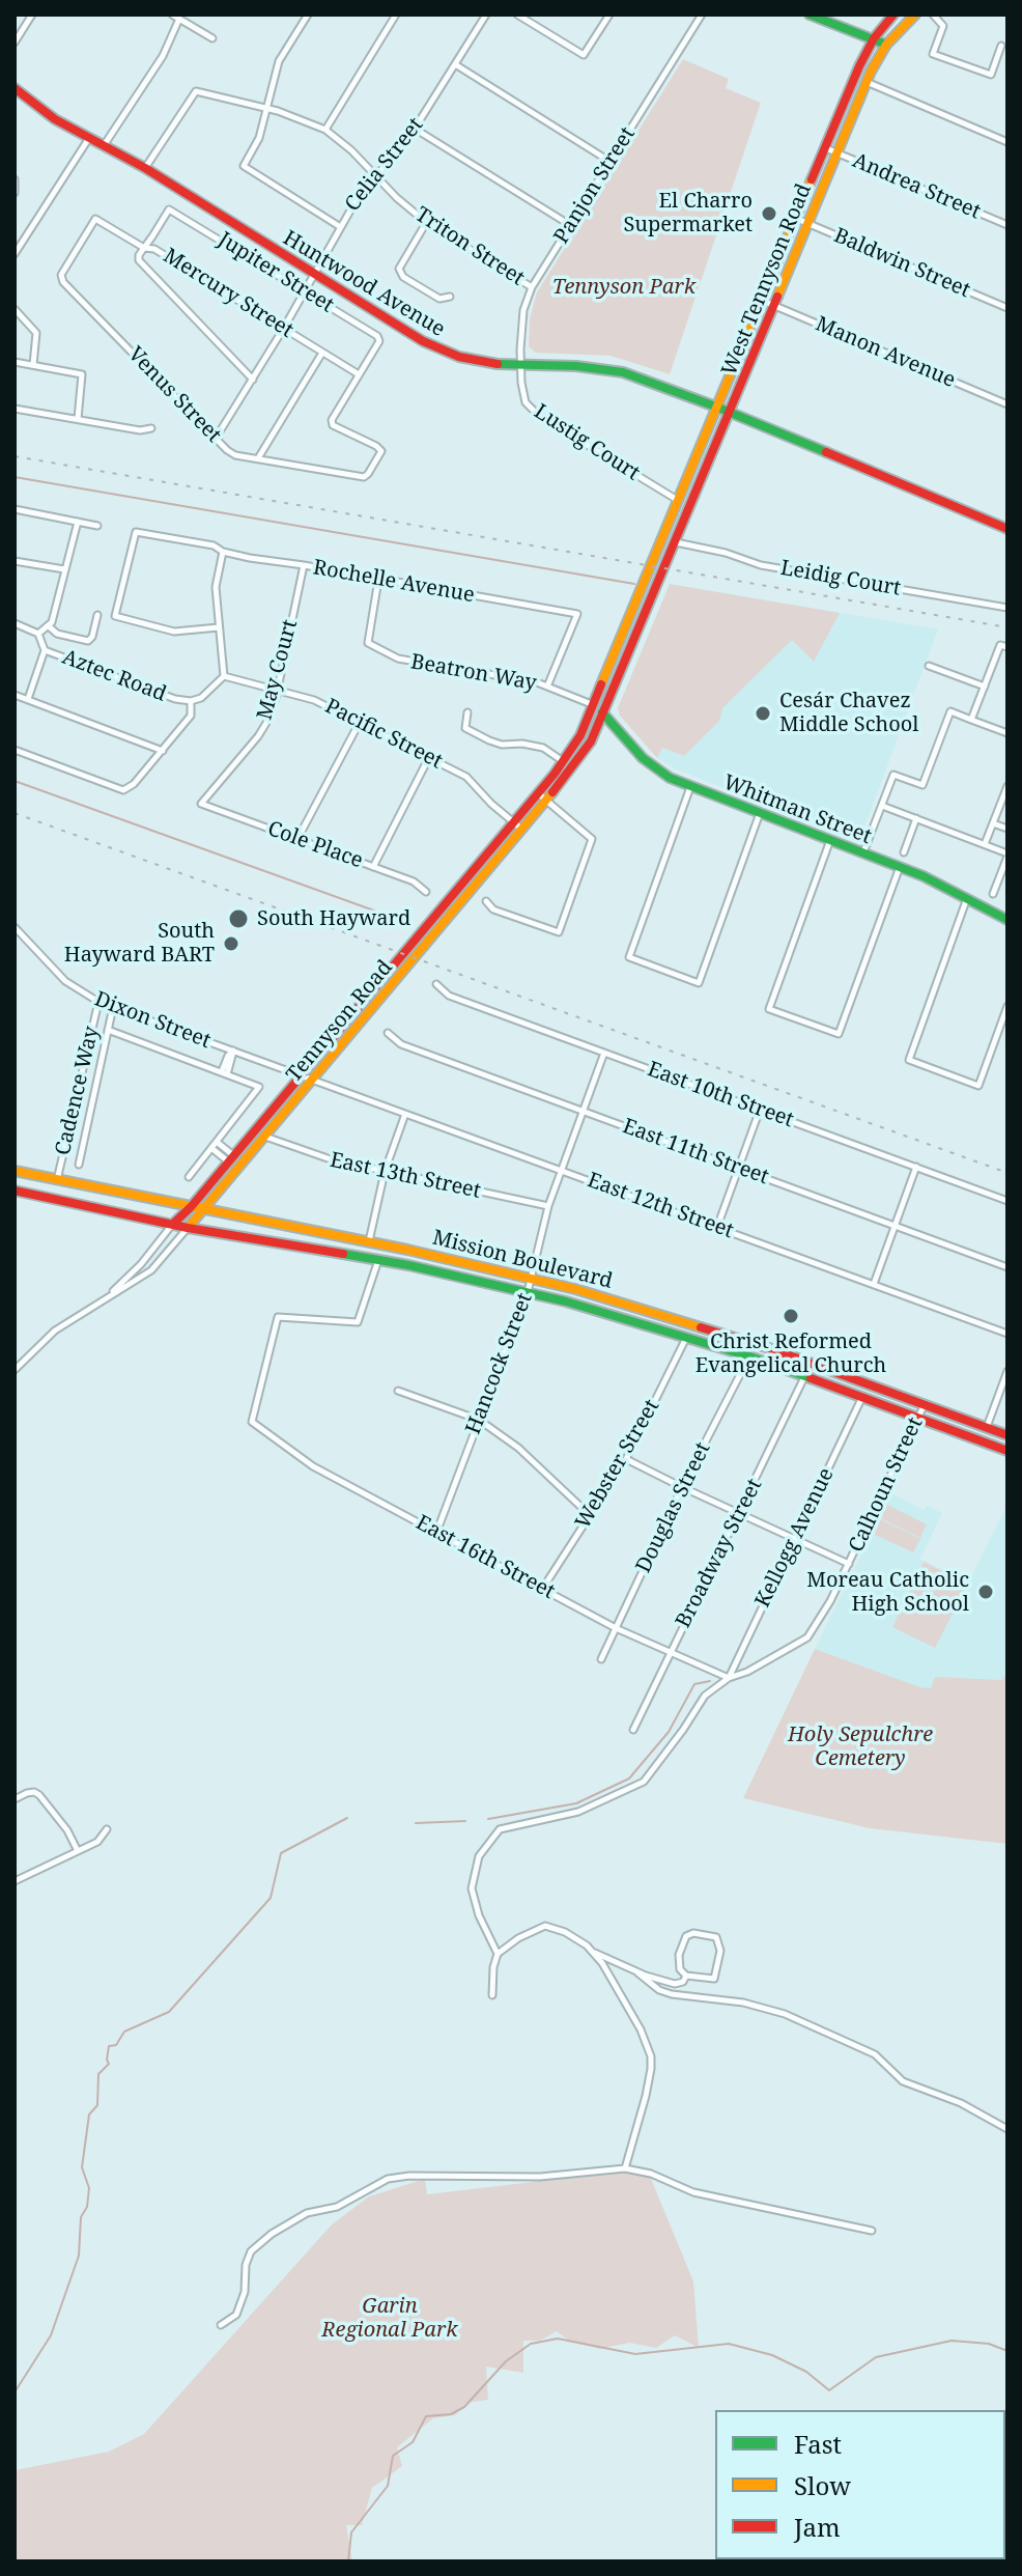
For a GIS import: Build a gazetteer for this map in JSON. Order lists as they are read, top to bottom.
{
  "streets": {
    "main road": [
      "West Tennyson Road",
      "Huntwood Avenue",
      "Whitman Street",
      "Tennyson Road",
      "Mission Boulevard"
    ],
    "street": [
      "Celia Street",
      "Panjon Street",
      "Andrea Street",
      "Triton Street",
      "Baldwin Street",
      "Jupiter Street",
      "Mercury Street",
      "Manon Avenue",
      "Venus Street",
      "Lustig Court",
      "Leidig Court",
      "Rochelle Avenue",
      "May Court",
      "Beatron Way",
      "Aztec Road",
      "Pacific Street",
      "Cole Place",
      "Dixon Street",
      "Cadence Way",
      "East 10th Street",
      "East 11th Street",
      "East 13th Street",
      "East 12th Street",
      "Hancock Street",
      "Webster Street",
      "Calhoun Street",
      "Douglas Street",
      "Kellogg Avenue",
      "Broadway Street",
      "East 16th Street"
    ]
  },
  "crossings": [
    ["Celia Street", "Triton Street"],
    ["Celia Street", "Jupiter Street"],
    ["Celia Street", "Huntwood Avenue"],
    ["Celia Street", "Mercury Street"],
    ["Celia Street", "Venus Street"],
    ["Panjon Street", "Triton Street"],
    ["Panjon Street", "Huntwood Avenue"],
    ["Panjon Street", "Lustig Court"],
    ["Andrea Street", "West Tennyson Road"],
    ["Triton Street", "Huntwood Avenue"],
    ["Baldwin Street", "West Tennyson Road"],
    ["Jupiter Street", "Mercury Street"],
    ["Jupiter Street", "Venus Street"],
    ["West Tennyson Road", "Huntwood Avenue"],
    ["West Tennyson Road", "Manon Avenue"],
    ["West Tennyson Road", "Lustig Court"],
    ["West Tennyson Road", "Leidig Court"],
    ["West Tennyson Road", "Tennyson Road"],
    ["Huntwood Avenue", "Lustig Court"],
    ["Mercury Street", "Venus Street"],
    ["Rochelle Avenue", "May Court"],
    ["Rochelle Avenue", "Beatron Way"],
    ["May Court", "Pacific Street"],
    ["May Court", "Cole Place"],
    ["Beatron Way", "Whitman Street"],
    ["Beatron Way", "Tennyson Road"],
    ["Aztec Road", "Pacific Street"],
    ["Pacific Street", "Tennyson Road"],
    ["Whitman Street", "Tennyson Road"],
    ["Dixon Street", "Tennyson Road"],
    ["Dixon Street", "Cadence Way"],
    ["Dixon Street", "East 12th Street"],
    ["Tennyson Road", "East 13th Street"],
    ["Tennyson Road", "East 12th Street"],
    ["Tennyson Road", "Mission Boulevard"],
    ["Cadence Way", "Mission Boulevard"],
    ["East 10th Street", "Hancock Street"],
    ["East 11th Street", "Hancock Street"],
    ["East 13th Street", "Hancock Street"],
    ["East 12th Street", "Hancock Street"],
    ["Mission Boulevard", "Hancock Street"],
    ["Mission Boulevard", "Webster Street"],
    ["Mission Boulevard", "Calhoun Street"],
    ["Mission Boulevard", "Douglas Street"],
    ["Mission Boulevard", "Kellogg Avenue"],
    ["Mission Boulevard", "Broadway Street"],
    ["Mission Boulevard", "East 16th Street"],
    ["Hancock Street", "East 16th Street"],
    ["Webster Street", "East 16th Street"],
    ["Calhoun Street", "Kellogg Avenue"],
    ["Calhoun Street", "East 16th Street"],
    ["Douglas Street", "East 16th Street"],
    ["Kellogg Avenue", "East 16th Street"],
    ["Broadway Street", "East 16th Street"]
  ],
  "parks": ["Tennyson Park", "Holy Sepulchre Cemetery", "Garin Regional Park"],
  "places": [
    "El Charro Supermarket",
    "Cesár Chavez Middle School",
    "South Hayward",
    "South Hayward BART",
    "Christ Reformed Evangelical Church",
    "Moreau Catholic High School"
  ],
  "legend": ["Fast", "Slow", "Jam"]
}
